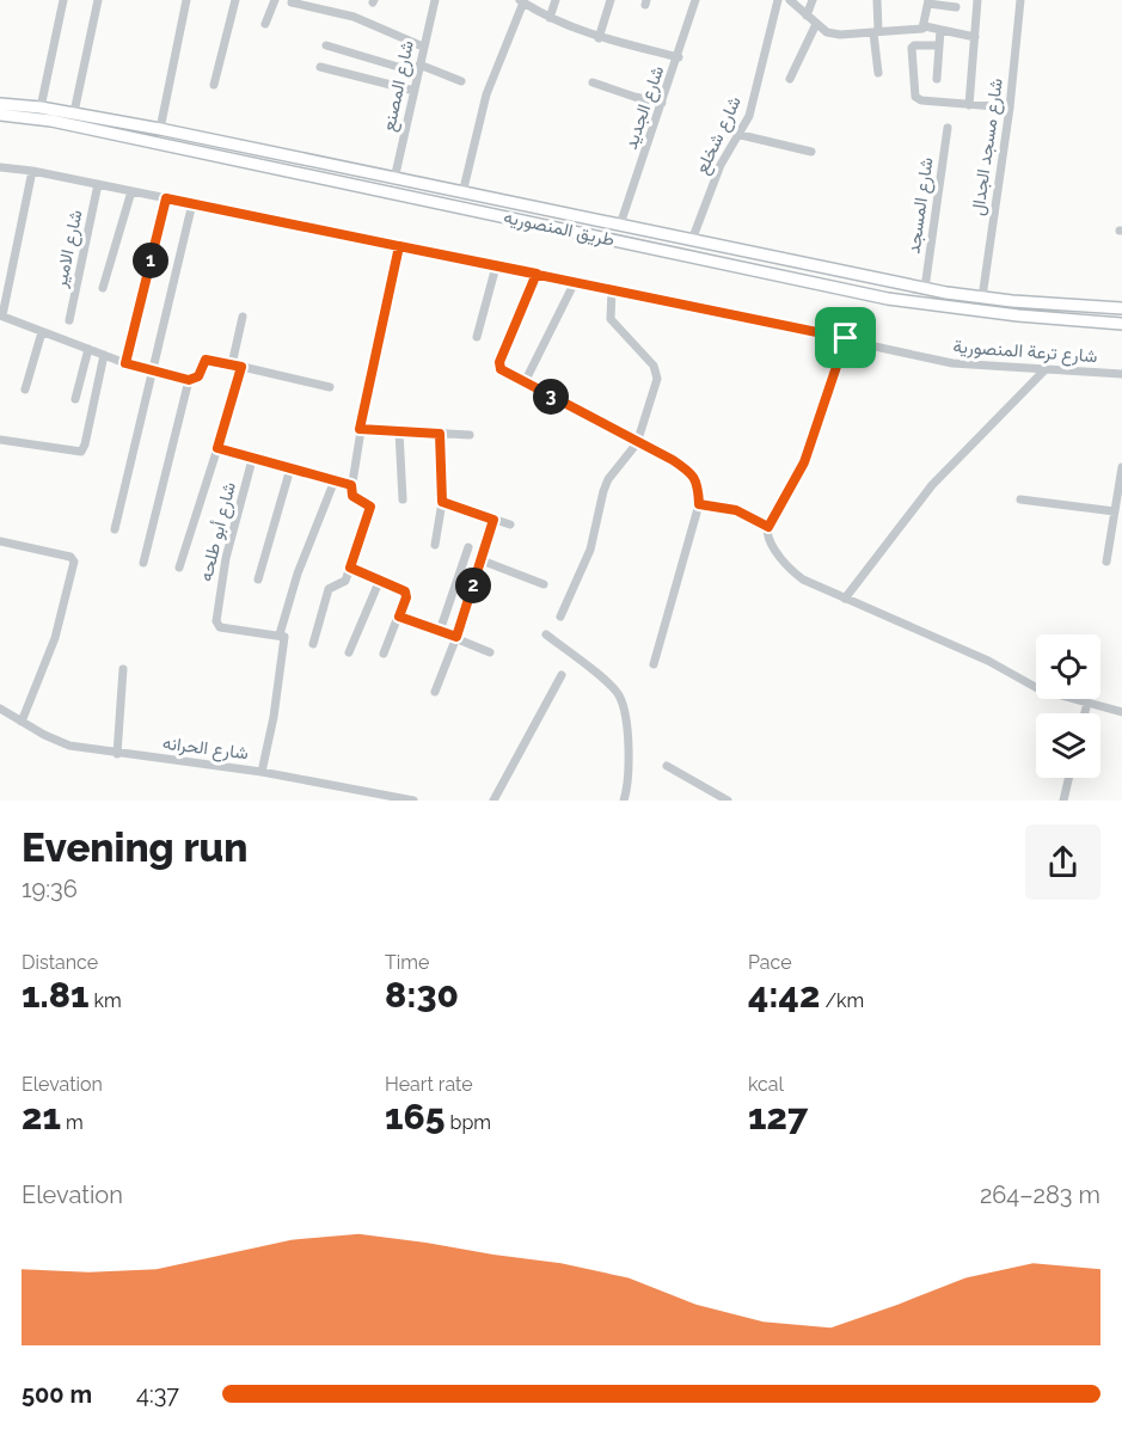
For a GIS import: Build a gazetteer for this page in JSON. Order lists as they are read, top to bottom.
{
  "streets": {
    "main road": ["طريق المنصوريه"],
    "street": [
      "شارع المصنع",
      "شارع الجديد",
      "شارع شخلع",
      "شارع مسجد الجدال",
      "شارع المسجد",
      "شارع الامير",
      "شارع ترعة المنصورية",
      "شارع أبو طلحه",
      "شارع الحرانه"
    ]
  },
  "crossings": [
    ["شارع المصنع", "طريق المنصوريه"],
    ["شارع الجديد", "طريق المنصوريه"],
    ["شارع شخلع", "طريق المنصوريه"],
    ["شارع مسجد الجدال", "طريق المنصوريه"],
    ["شارع المسجد", "طريق المنصوريه"],
    ["شارع الامير", "شارع ترعة المنصورية"]
  ],
  "page": {
    "pins": ["1", "3", "2"],
    "heading": ["Evening run", "19:36"],
    "stats": [
      ["Distance", "1.81 km"],
      ["Time", "8:30"],
      ["Pace", "4:42 /km"],
      ["Elevation", "21 m"],
      ["Heart rate", "165 bpm"],
      ["kcal", "127"]
    ],
    "chart": ["Elevation", "264–283 m"],
    "list": [
      {
        "name": "500 m",
        "note": "4:37"
      }
    ]
  }
}
